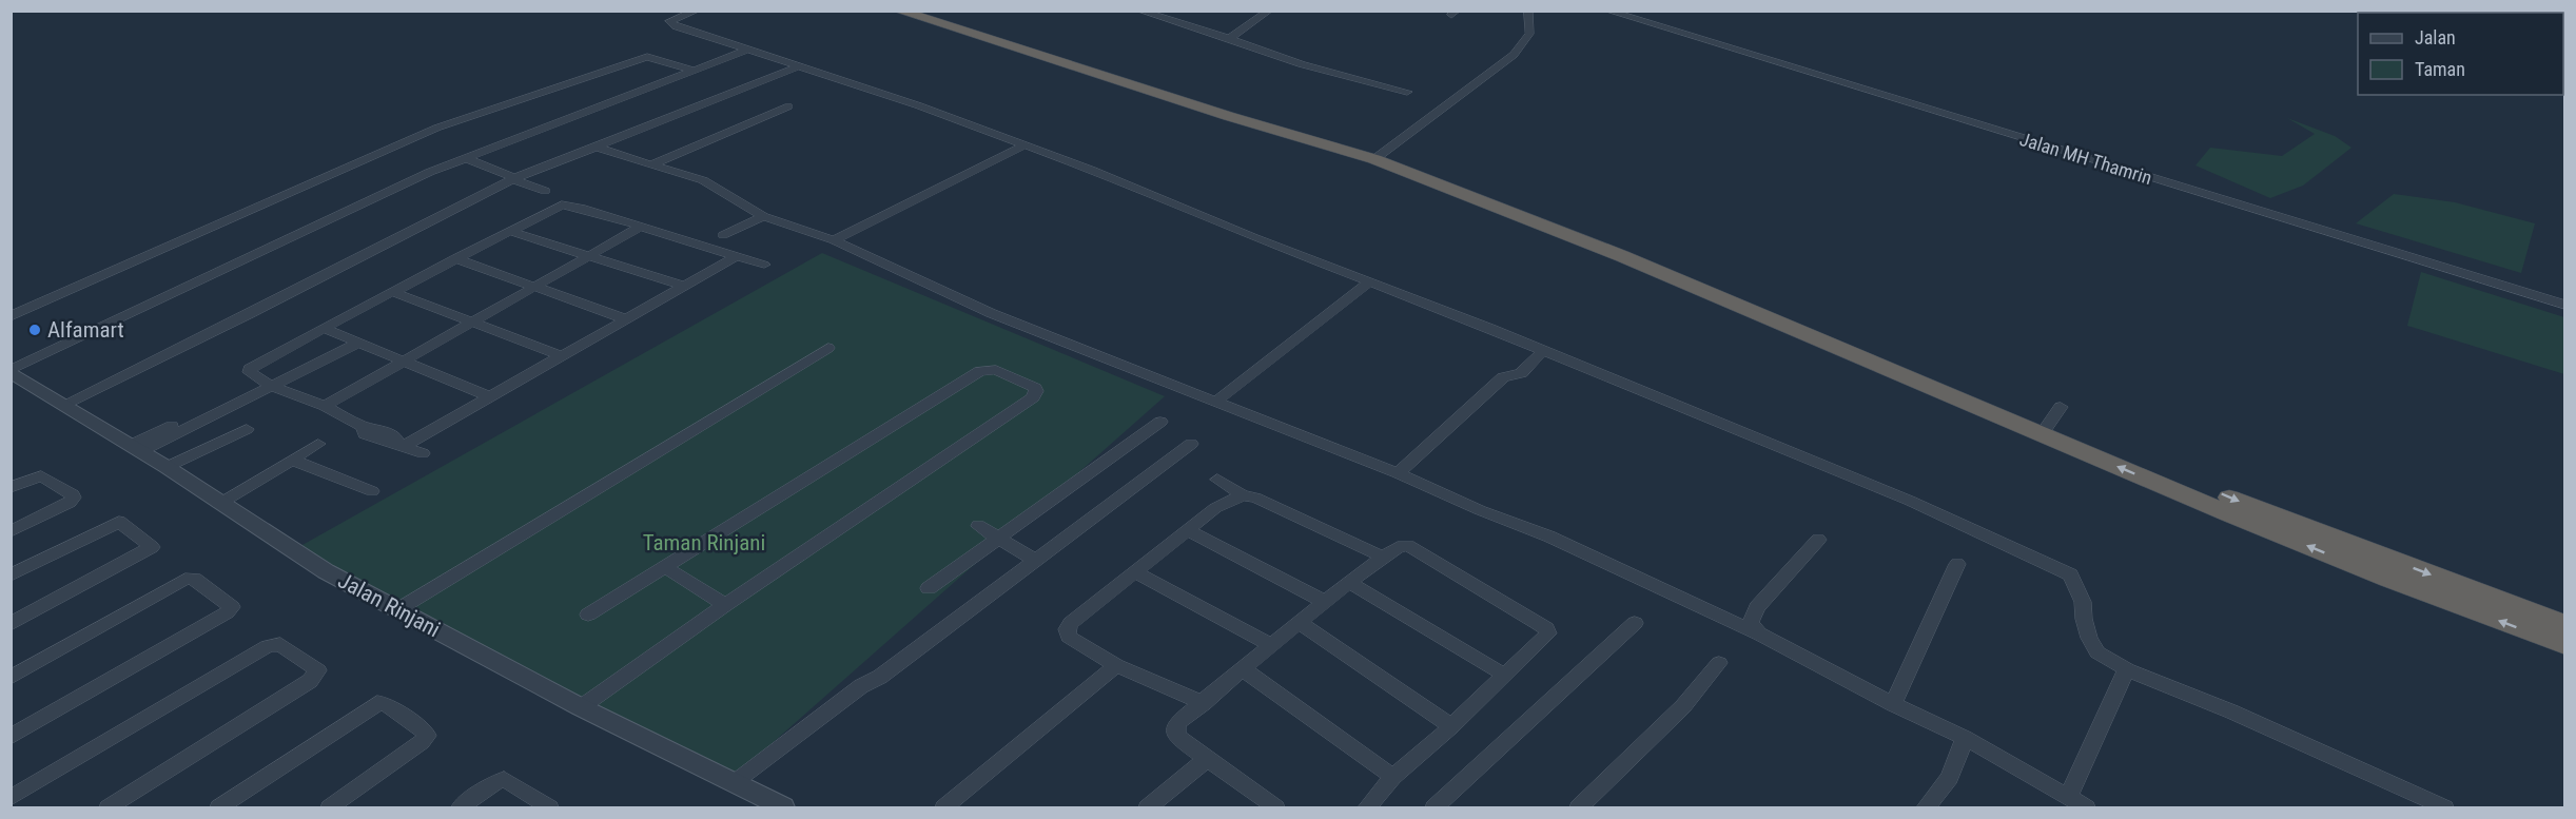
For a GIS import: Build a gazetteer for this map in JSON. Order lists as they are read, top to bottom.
{
  "streets": {
    "street": ["Jalan MH Thamrin", "Jalan Rinjani"]
  },
  "parks": ["Taman Rinjani"],
  "places": ["Alfamart"],
  "legend": ["Jalan", "Taman"]
}
